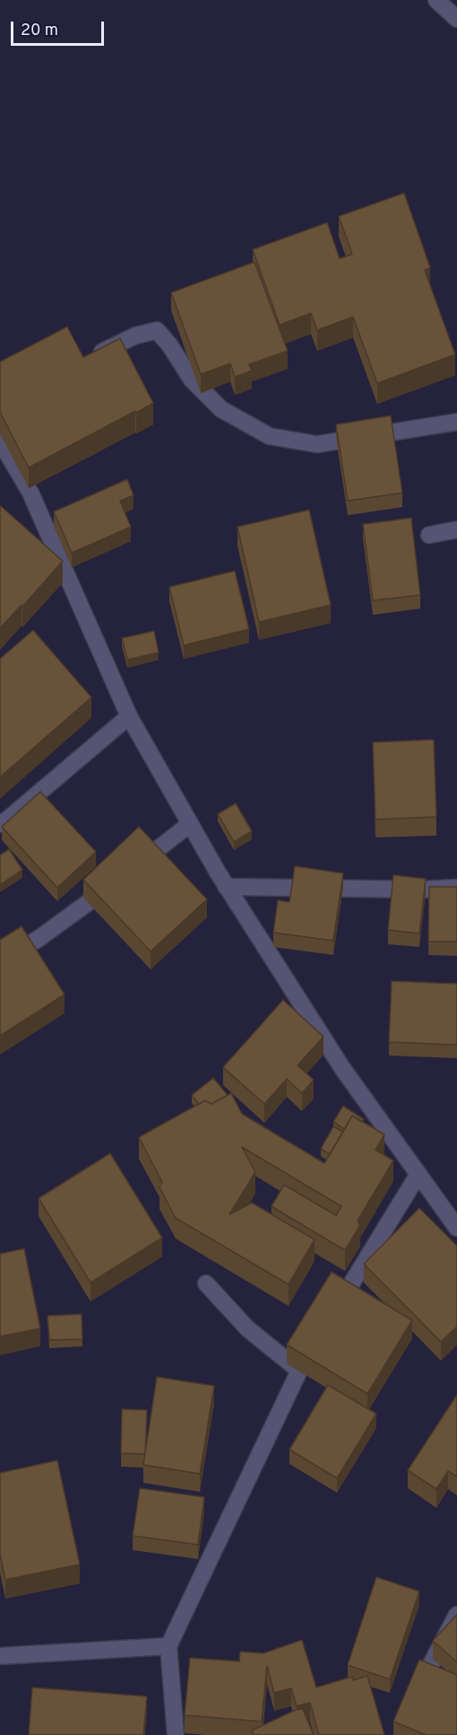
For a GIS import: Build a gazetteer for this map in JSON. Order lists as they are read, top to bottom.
{
  "scale_bar": "20 m"
}
